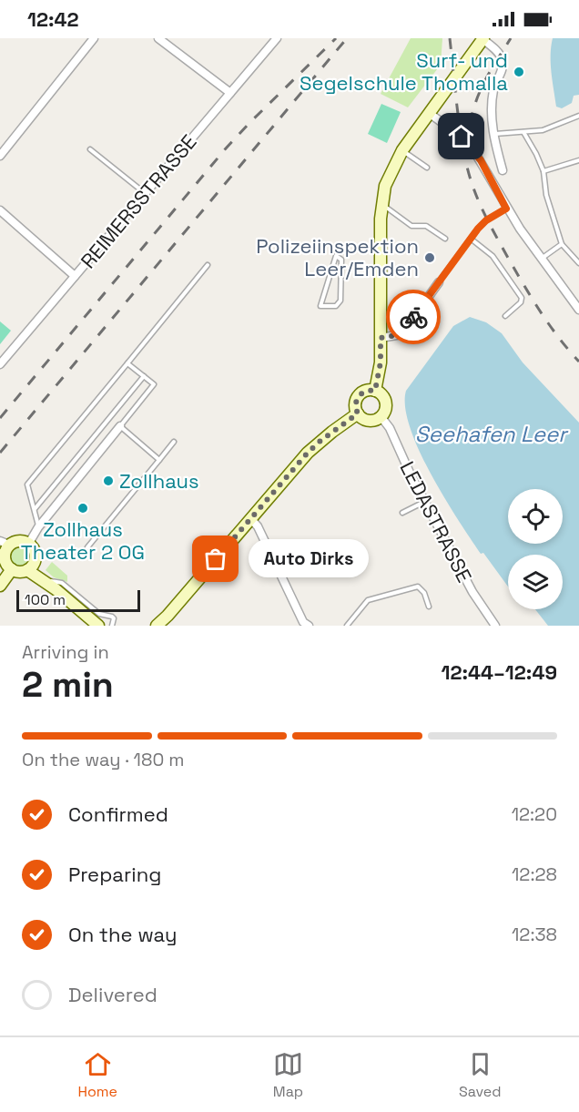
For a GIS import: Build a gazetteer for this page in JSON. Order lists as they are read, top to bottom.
{
  "streets": {
    "street": ["REIMERSSTRASSE", "LEDASTRASSE"]
  },
  "water": ["Seehafen Leer"],
  "places": [
    "Surf- und Segelschule Thomalla",
    "Polizeiinspektion Leer/Emden",
    "Zollhaus",
    "Zollhaus Theater 2 OG",
    "Auto Dirks"
  ],
  "scale_bar": "100 m",
  "page": {
    "status": "12:42",
    "bubble": "Auto Dirks",
    "scale": "100 m",
    "heading": ["2 min", "Arriving in", "12:44–12:49"],
    "bar": "On the way · 180 m",
    "list": [
      ["Confirmed", "12:20"],
      ["Preparing", "12:28"],
      ["On the way", "12:38"],
      "Delivered"
    ],
    "tabs": ["Home", "Map", "Saved"]
  }
}
